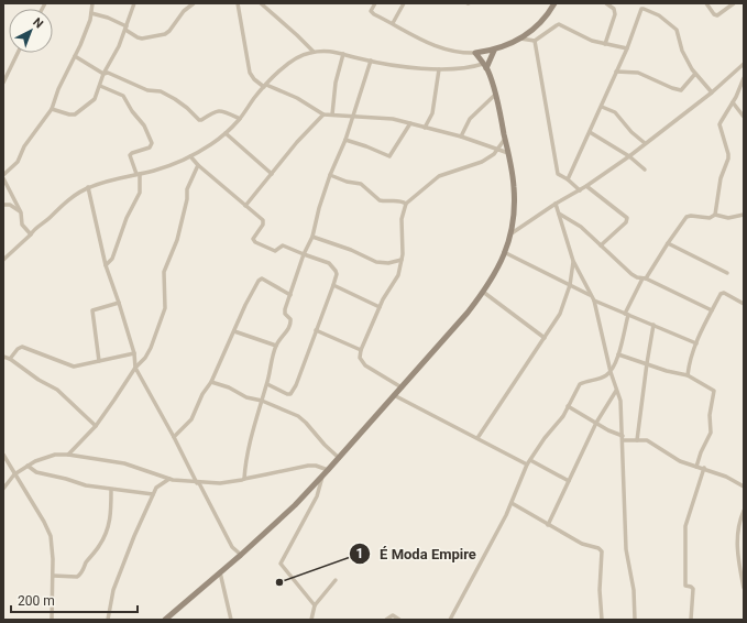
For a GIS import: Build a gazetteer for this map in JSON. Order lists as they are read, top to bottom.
{
  "places": ["É Moda Empire"],
  "scale_bar": "200 m",
  "north": "top right"
}
